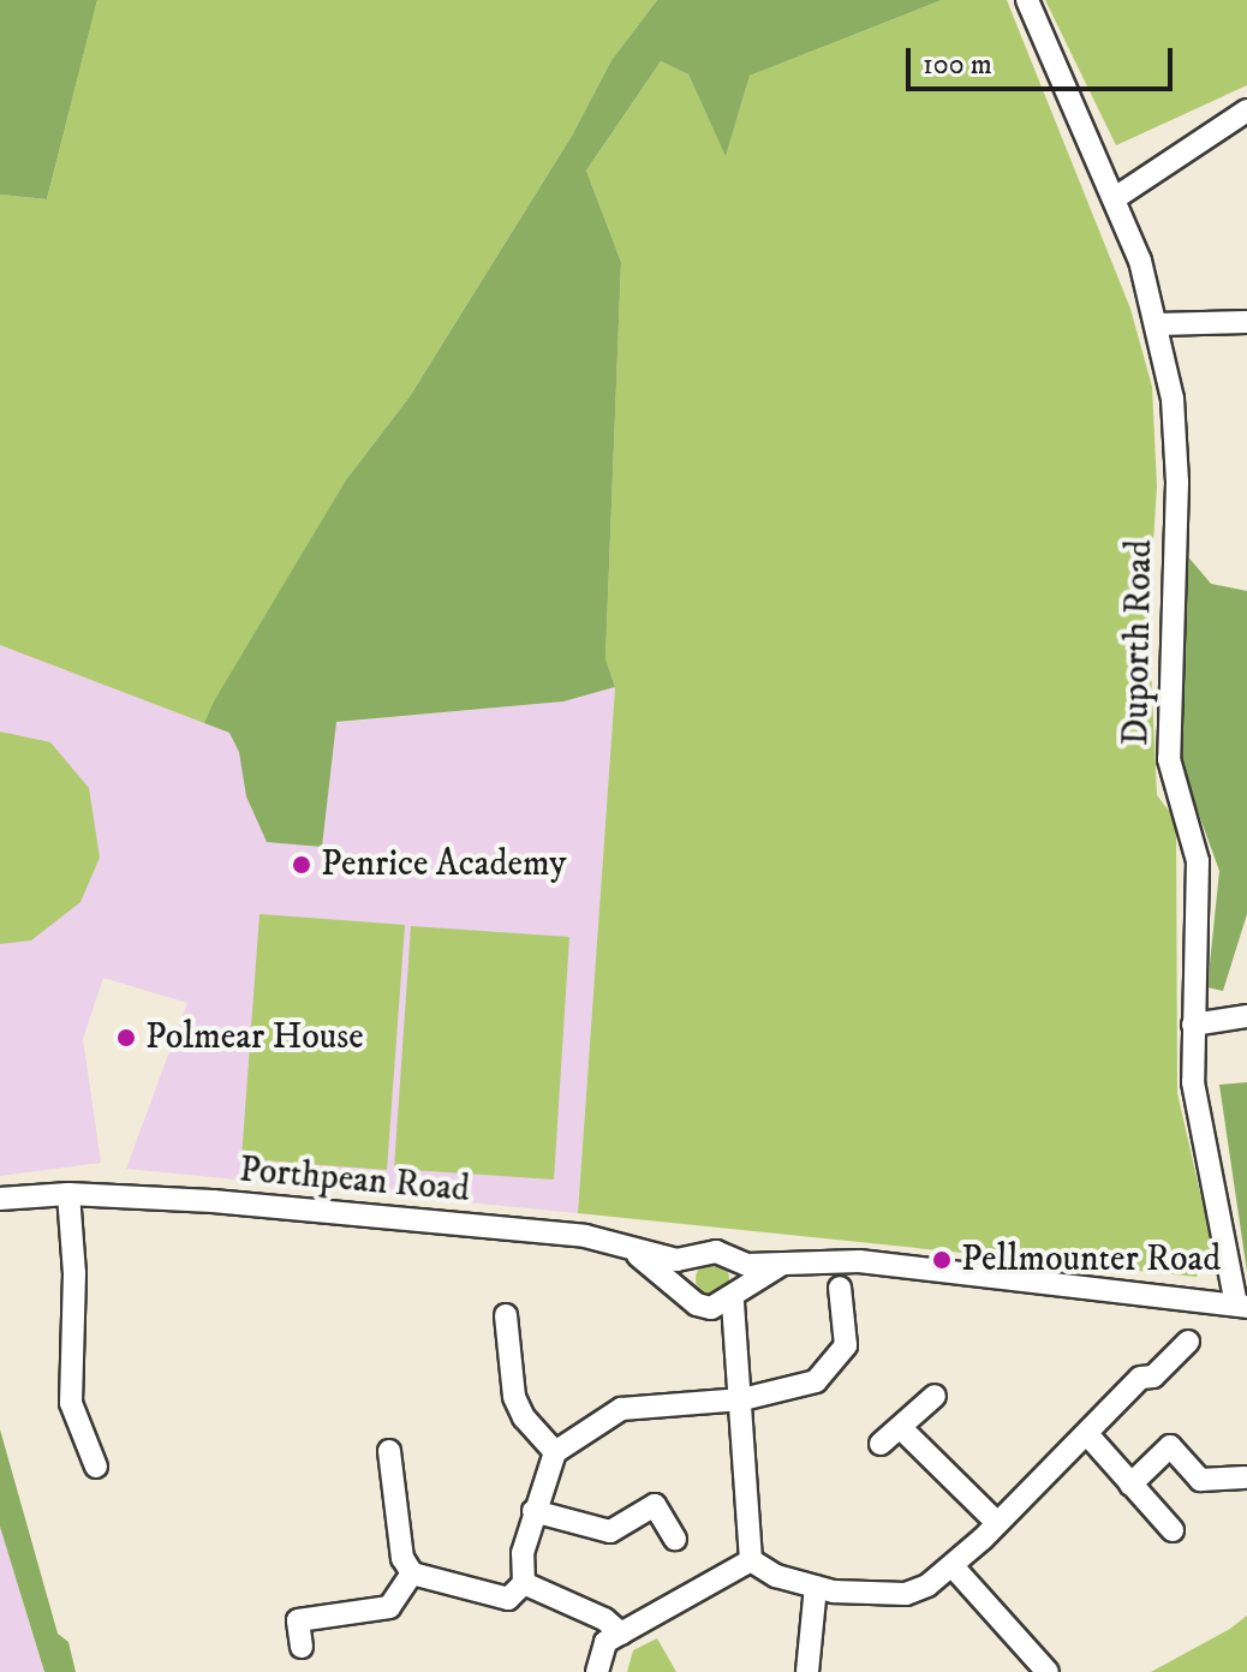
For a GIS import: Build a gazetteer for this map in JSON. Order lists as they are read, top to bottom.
{
  "streets": {
    "street": ["Duporth Road", "Porthpean Road"]
  },
  "crossings": [
    ["Duporth Road", "Porthpean Road"]
  ],
  "places": ["Penrice Academy", "Polmear House", "Pellmounter Road"],
  "scale_bar": "100 m"
}
